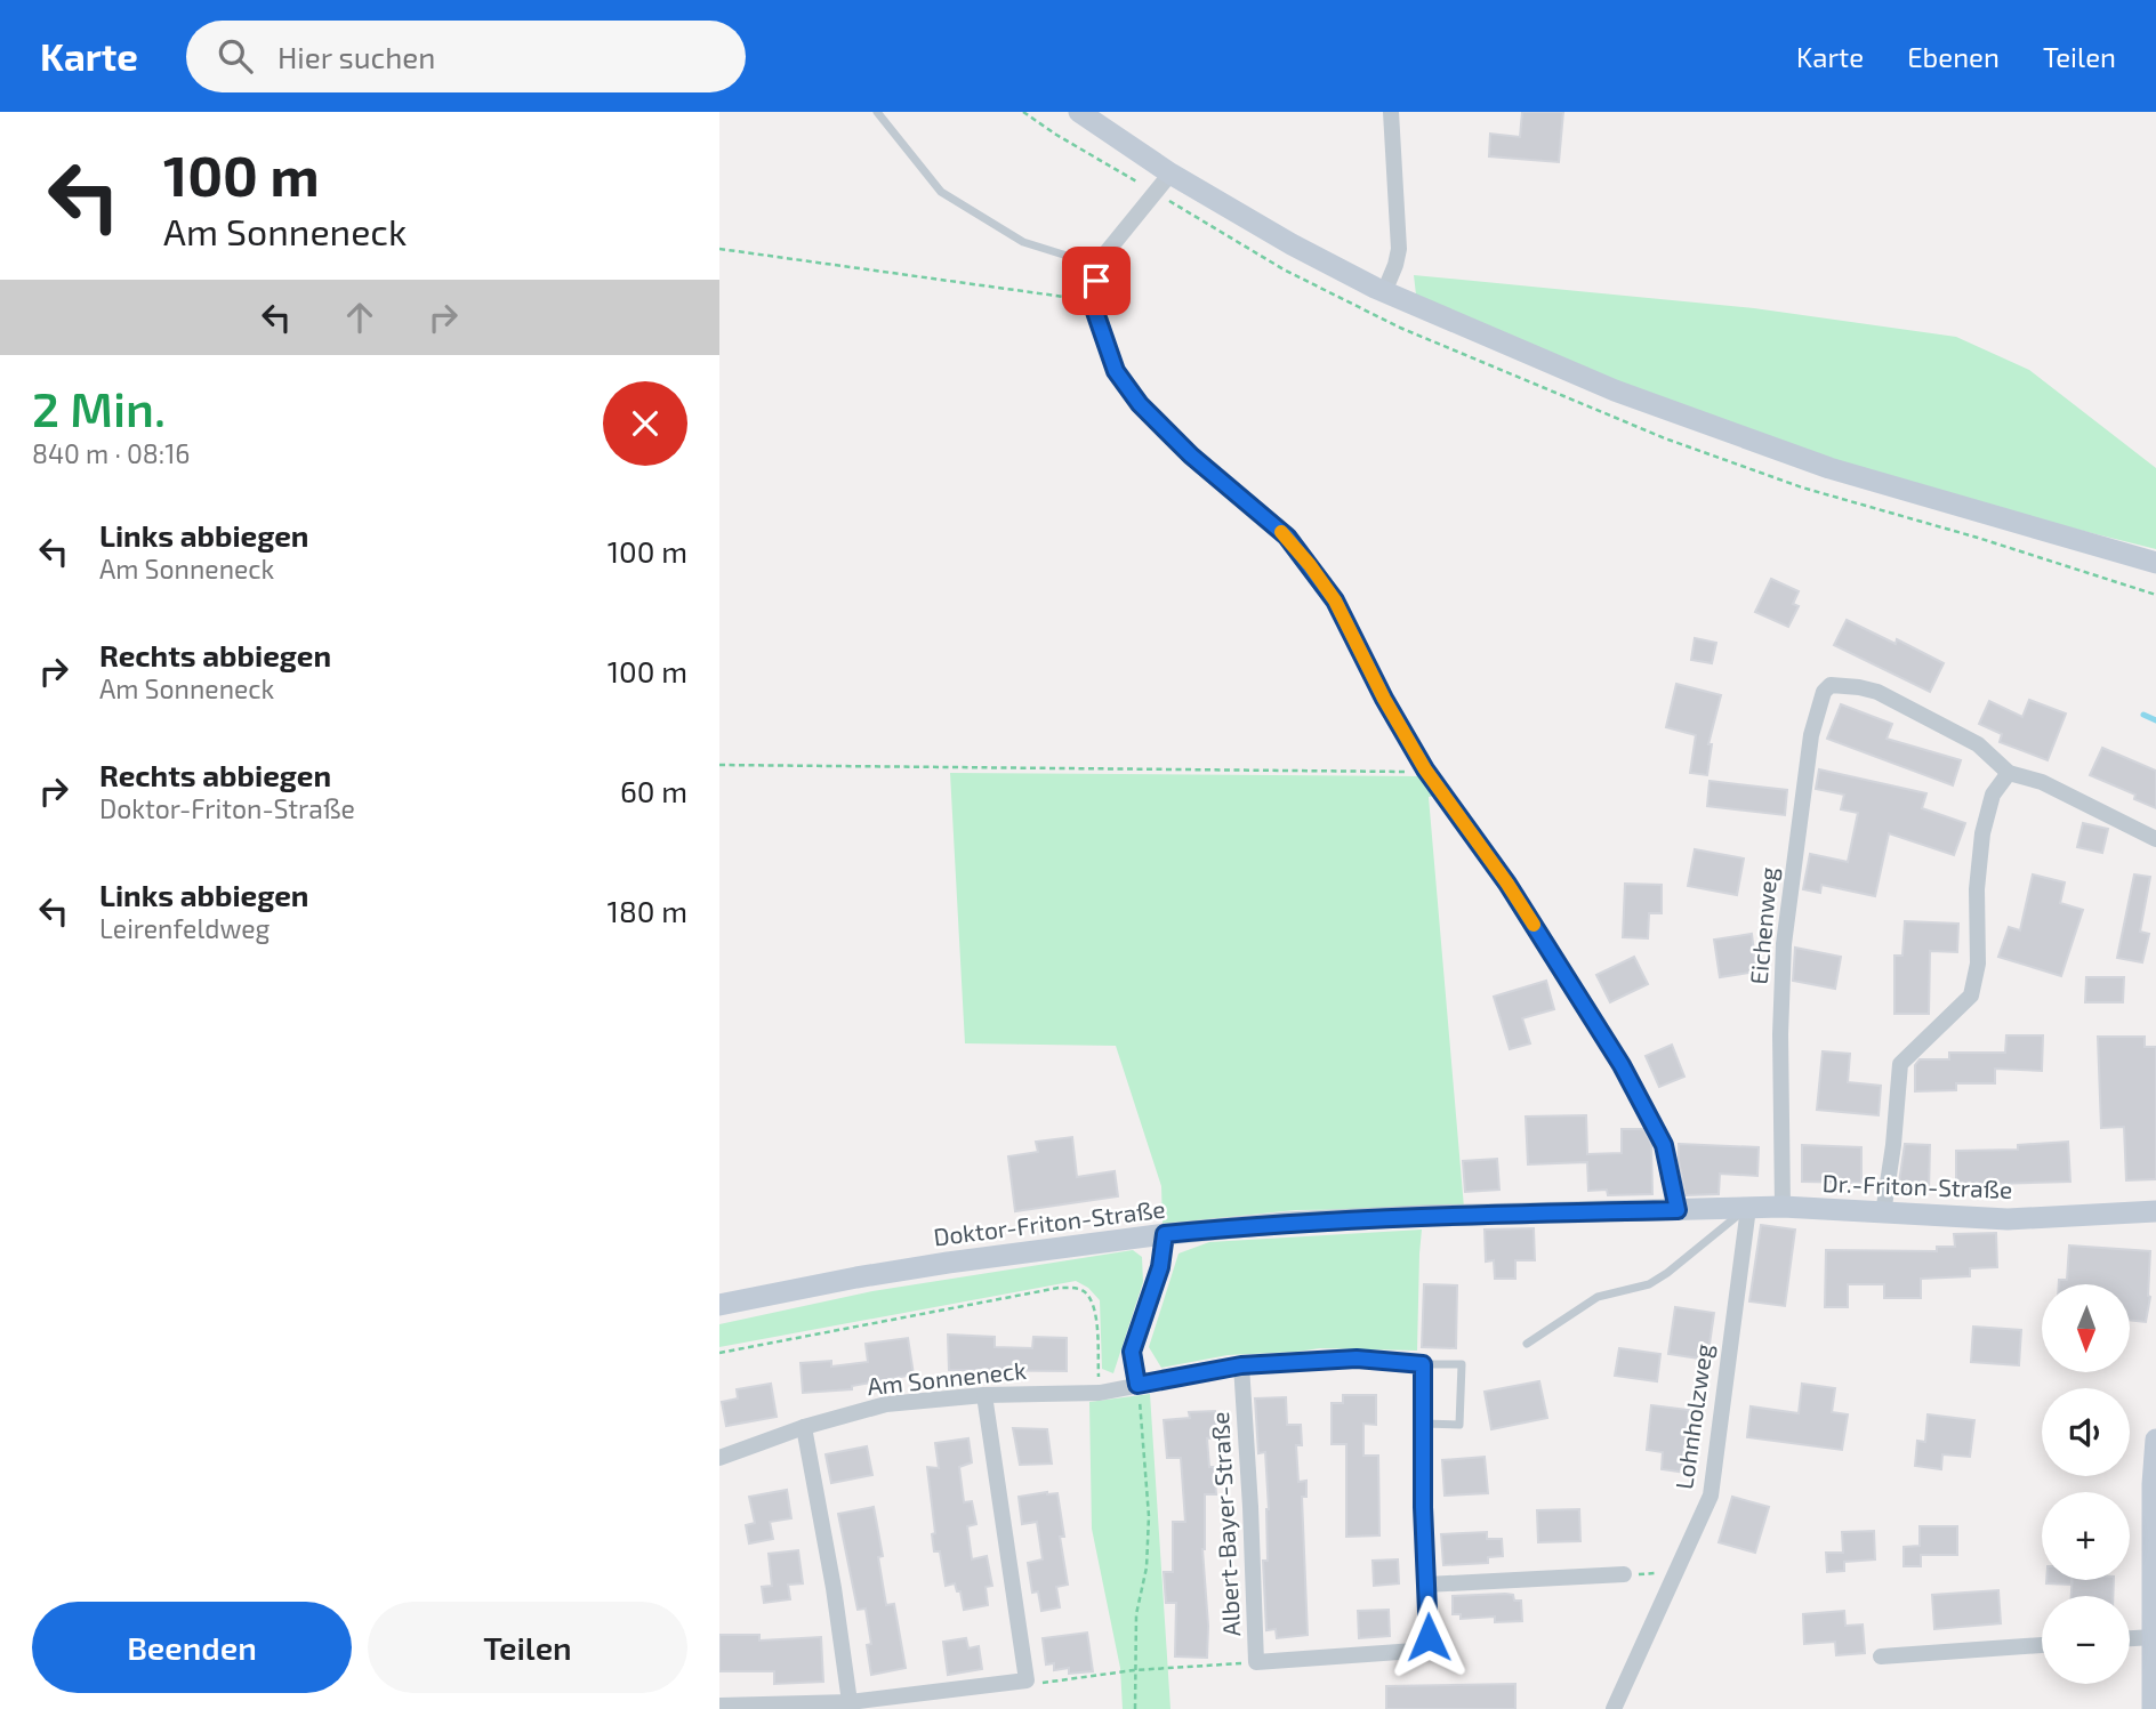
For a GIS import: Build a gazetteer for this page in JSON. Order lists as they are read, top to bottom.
{
  "streets": {
    "street": [
      "Eichenweg",
      "Dr.-Friton-Straße",
      "Doktor-Friton-Straße",
      "Am Sonneneck",
      "Lohnholzweg",
      "Albert-Bayer-Straße"
    ]
  },
  "crossings": [
    ["Eichenweg", "Dr.-Friton-Straße"],
    ["Dr.-Friton-Straße", "Doktor-Friton-Straße"],
    ["Dr.-Friton-Straße", "Lohnholzweg"],
    ["Am Sonneneck", "Albert-Bayer-Straße"]
  ],
  "north": "bottom",
  "page": {
    "header": "Karte",
    "search": "Hier suchen",
    "nav": ["Karte", "Ebenen", "Teilen"],
    "turn": ["100 m", "Am Sonneneck"],
    "heading": ["2 Min.", "840 m · 08:16"],
    "list": [
      {
        "name": "Links abbiegen",
        "note": "Am Sonneneck",
        "value": "100 m"
      },
      {
        "name": "Rechts abbiegen",
        "note": "Am Sonneneck",
        "value": "100 m"
      },
      {
        "name": "Rechts abbiegen",
        "note": "Doktor-Friton-Straße",
        "value": "60 m"
      },
      {
        "name": "Links abbiegen",
        "note": "Leirenfeldweg",
        "value": "180 m"
      }
    ],
    "map_buttons": ["+", "−"],
    "buttons": ["Beenden", "Teilen"]
  }
}
